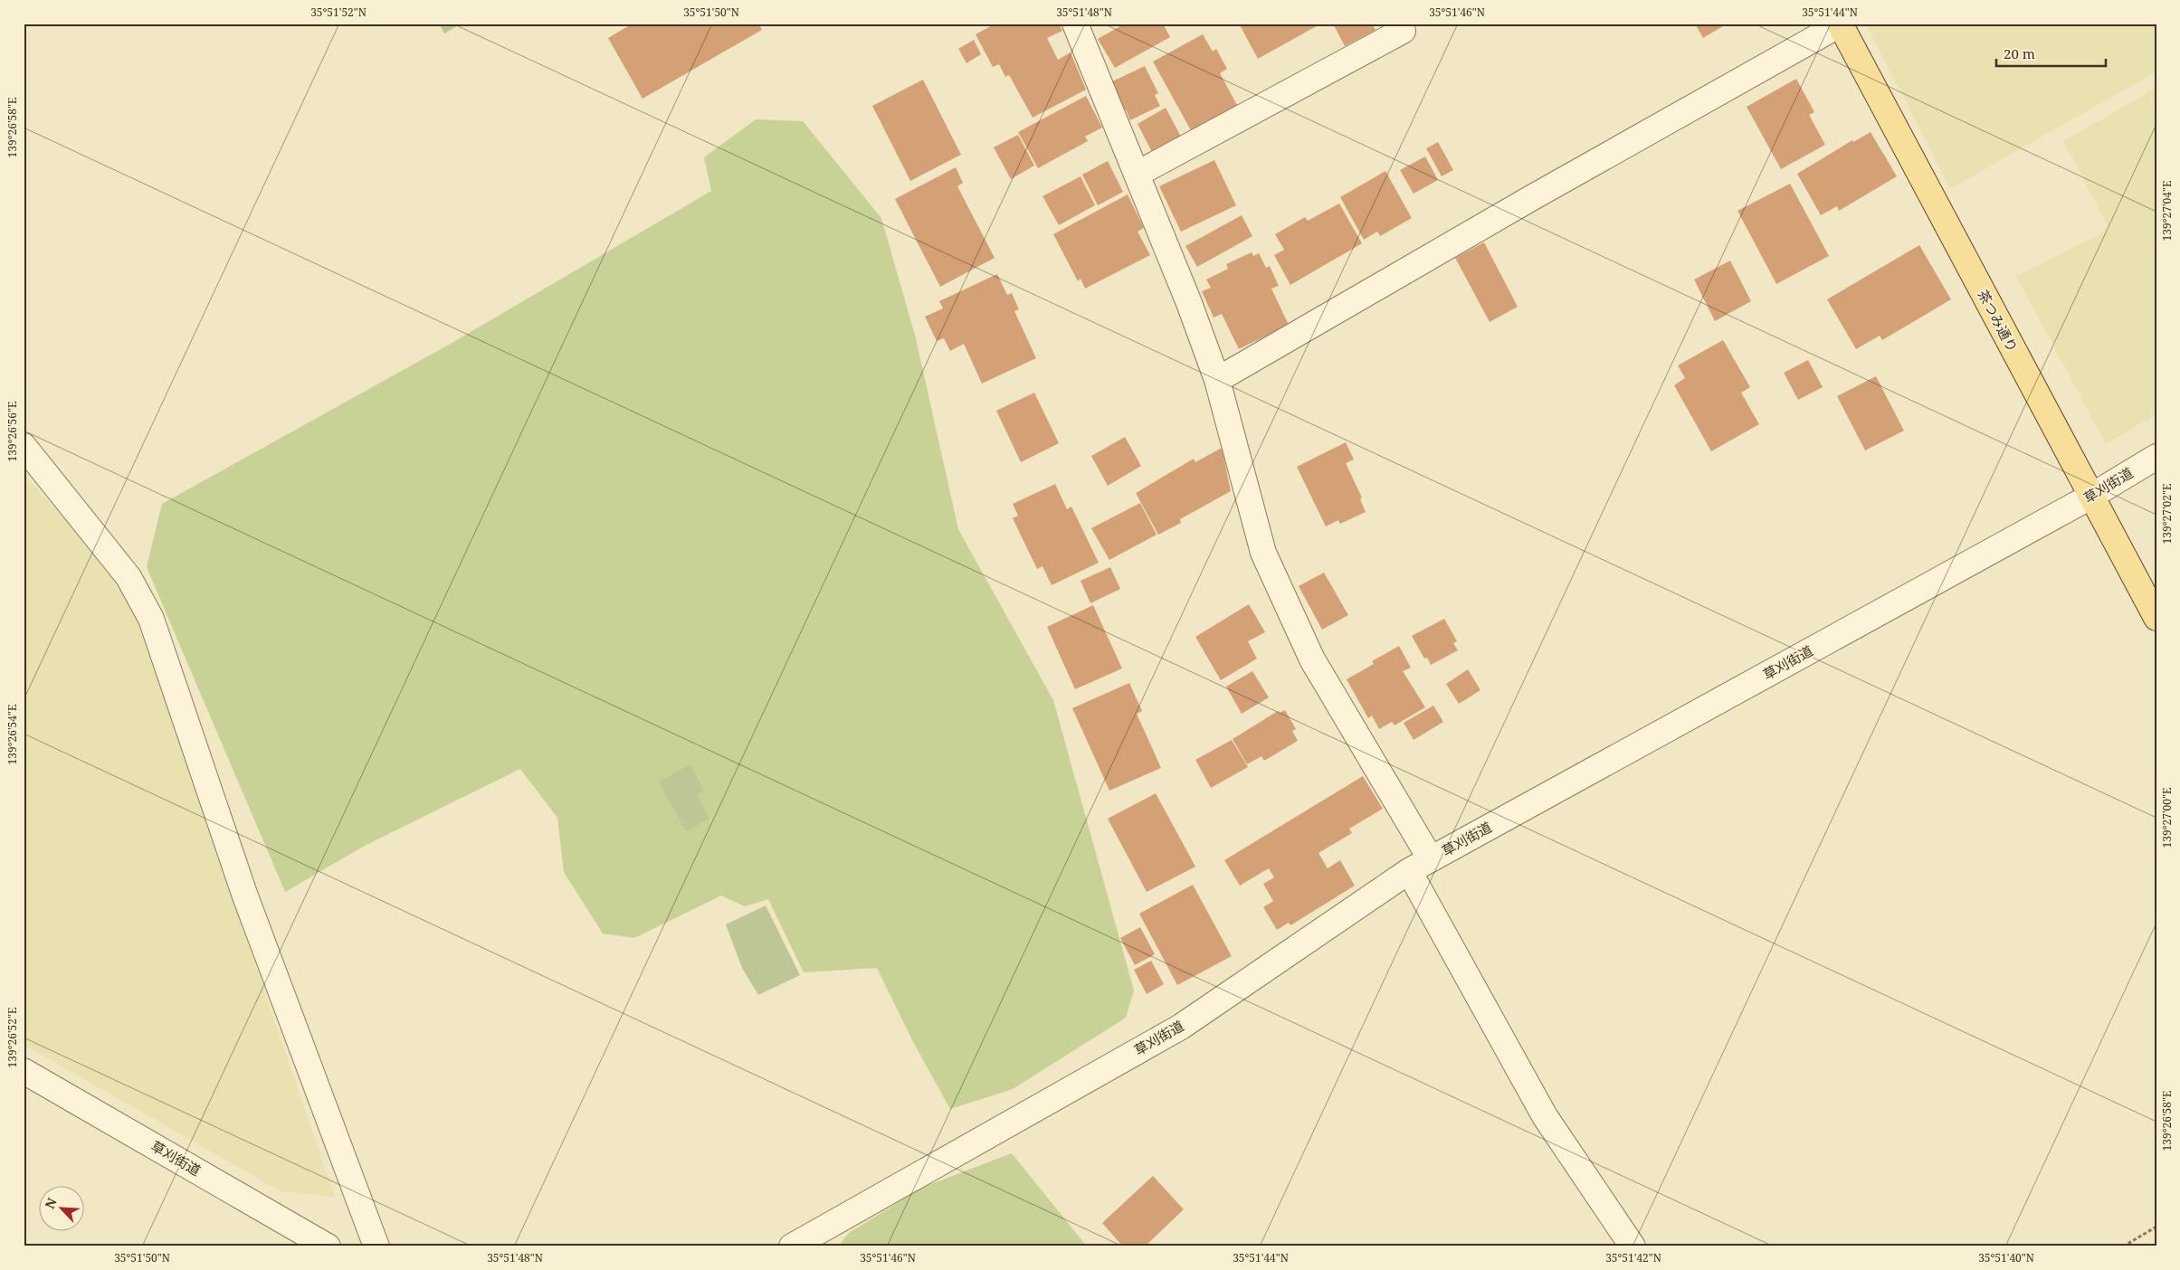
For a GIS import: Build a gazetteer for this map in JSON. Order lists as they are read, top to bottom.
{
  "streets": {
    "main road": ["茶つみ通り"],
    "street": ["草刈街道"]
  },
  "crossings": [
    ["茶つみ通り", "草刈街道"]
  ],
  "scale_bar": "20 m",
  "north": "top left",
  "coordinates": [
    "35°51'52\"N",
    "35°51'50\"N",
    "35°51'48\"N",
    "35°51'46\"N",
    "35°51'44\"N",
    "139°26'58\"E",
    "139°27'04\"E",
    "139°26'56\"E",
    "139°27'02\"E",
    "139°26'54\"E",
    "139°27'00\"E",
    "139°26'52\"E",
    "35°51'42\"N",
    "35°51'40\"N"
  ]
}
